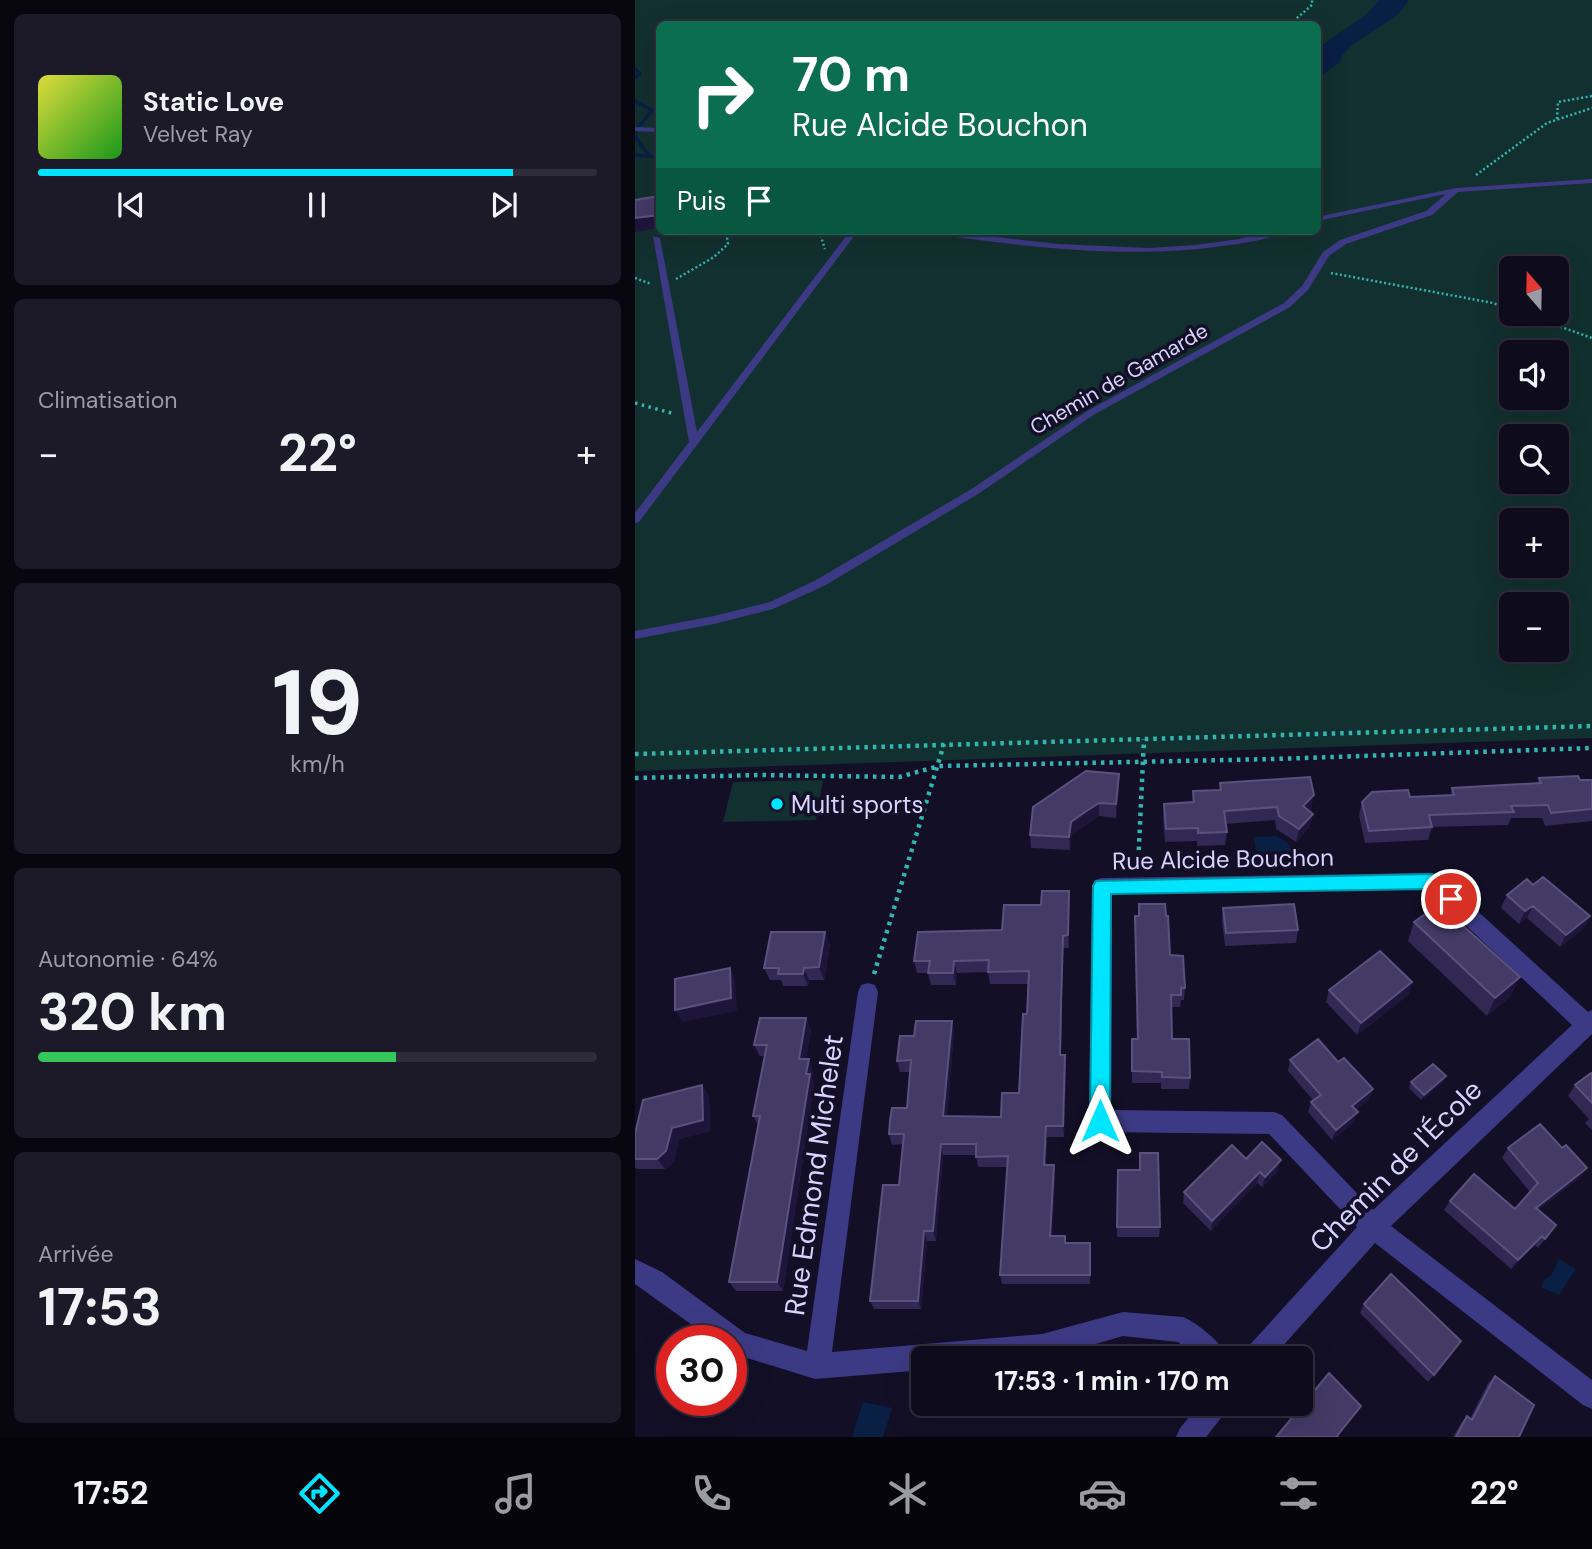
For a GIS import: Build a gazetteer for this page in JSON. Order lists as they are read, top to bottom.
{
  "streets": {
    "street": ["Rue Alcide Bouchon", "Chemin de l'École", "Rue Edmond Michelet"],
    "lane": ["Chemin de Gamarde"]
  },
  "crossings": [
    ["Rue Alcide Bouchon", "Chemin de l'École"]
  ],
  "places": ["Multi sports"],
  "north": "top",
  "page": {
    "turn": ["70 m", "Rue Alcide Bouchon"],
    "song": ["Static Love", "Velvet Ray"],
    "then": "Puis",
    "map_buttons": ["+", "−"],
    "tile": [
      "Climatisation",
      ["19", "km/h"],
      ["Autonomie · 64%", "320 km"],
      ["Arrivée", "17:53"]
    ],
    "heat": ["−", "22°", "+"],
    "limit": "30",
    "trip": "17:53 · 1 min · 170 m",
    "tabs": ["17:52", "22°"]
  }
}
